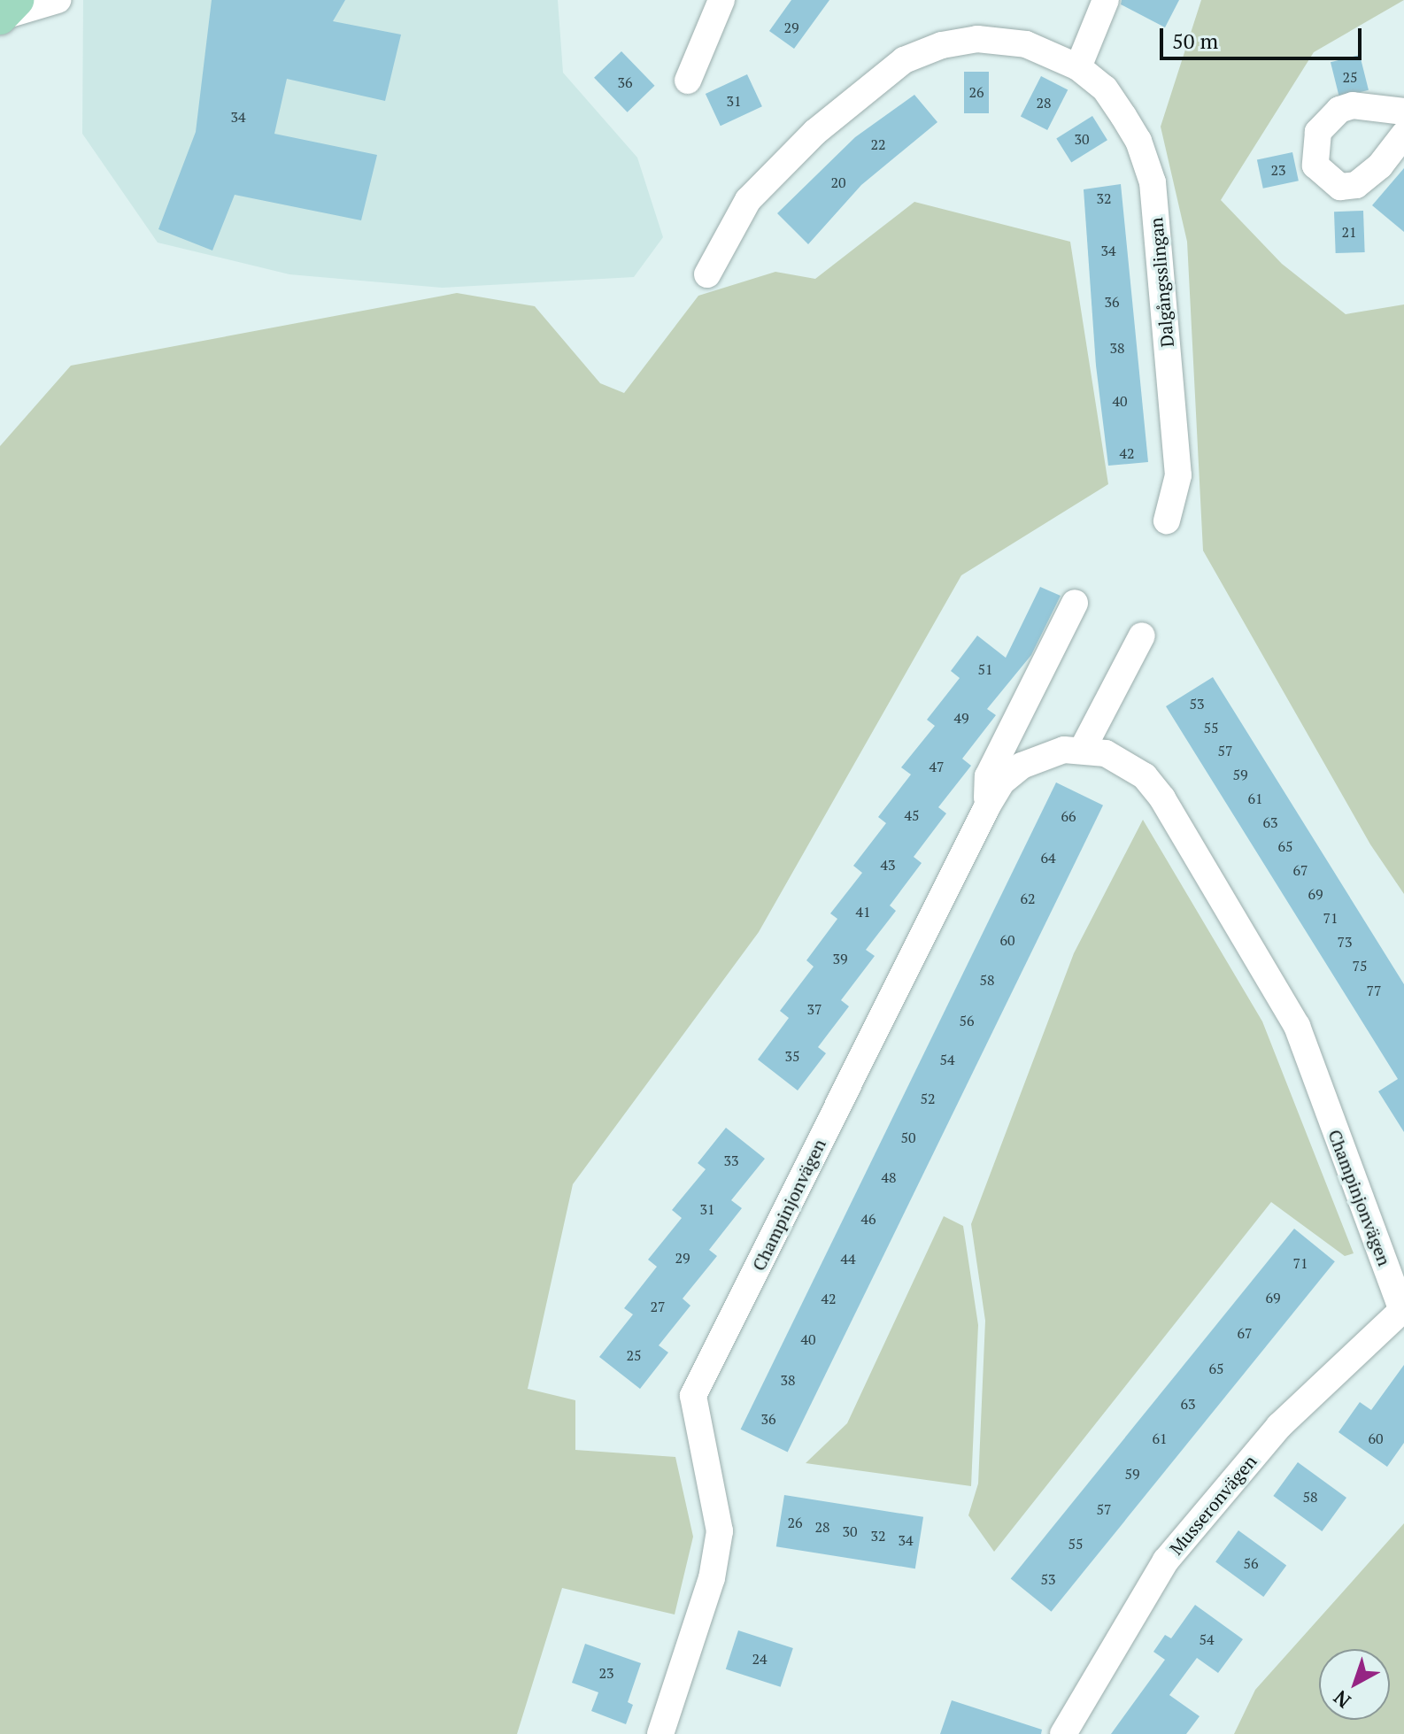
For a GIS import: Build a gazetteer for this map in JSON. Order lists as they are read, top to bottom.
{
  "streets": {
    "street": ["Dalgångsslingan", "Champinjonvägen", "Musseronvägen"]
  },
  "crossings": [
    ["Champinjonvägen", "Musseronvägen"]
  ],
  "house_numbers": [
    "29",
    "25",
    "36",
    "26",
    "31",
    "28",
    "34",
    "30",
    "22",
    "23",
    "20",
    "32",
    "21",
    "34",
    "36",
    "38",
    "40",
    "42",
    "51",
    "53",
    "49",
    "55",
    "57",
    "47",
    "59",
    "61",
    "45",
    "66",
    "63",
    "65",
    "64",
    "43",
    "67",
    "69",
    "62",
    "41",
    "71",
    "60",
    "73",
    "39",
    "75",
    "58",
    "77",
    "37",
    "56",
    "35",
    "54",
    "52",
    "50",
    "33",
    "48",
    "31",
    "46",
    "29",
    "44",
    "71",
    "69",
    "42",
    "27",
    "67",
    "40",
    "25",
    "65",
    "38",
    "63",
    "36",
    "61",
    "60",
    "59",
    "58",
    "57",
    "26",
    "28",
    "30",
    "32",
    "34",
    "55",
    "56",
    "53",
    "54",
    "24",
    "23"
  ],
  "scale_bar": "50 m",
  "north": "bottom left"
}
